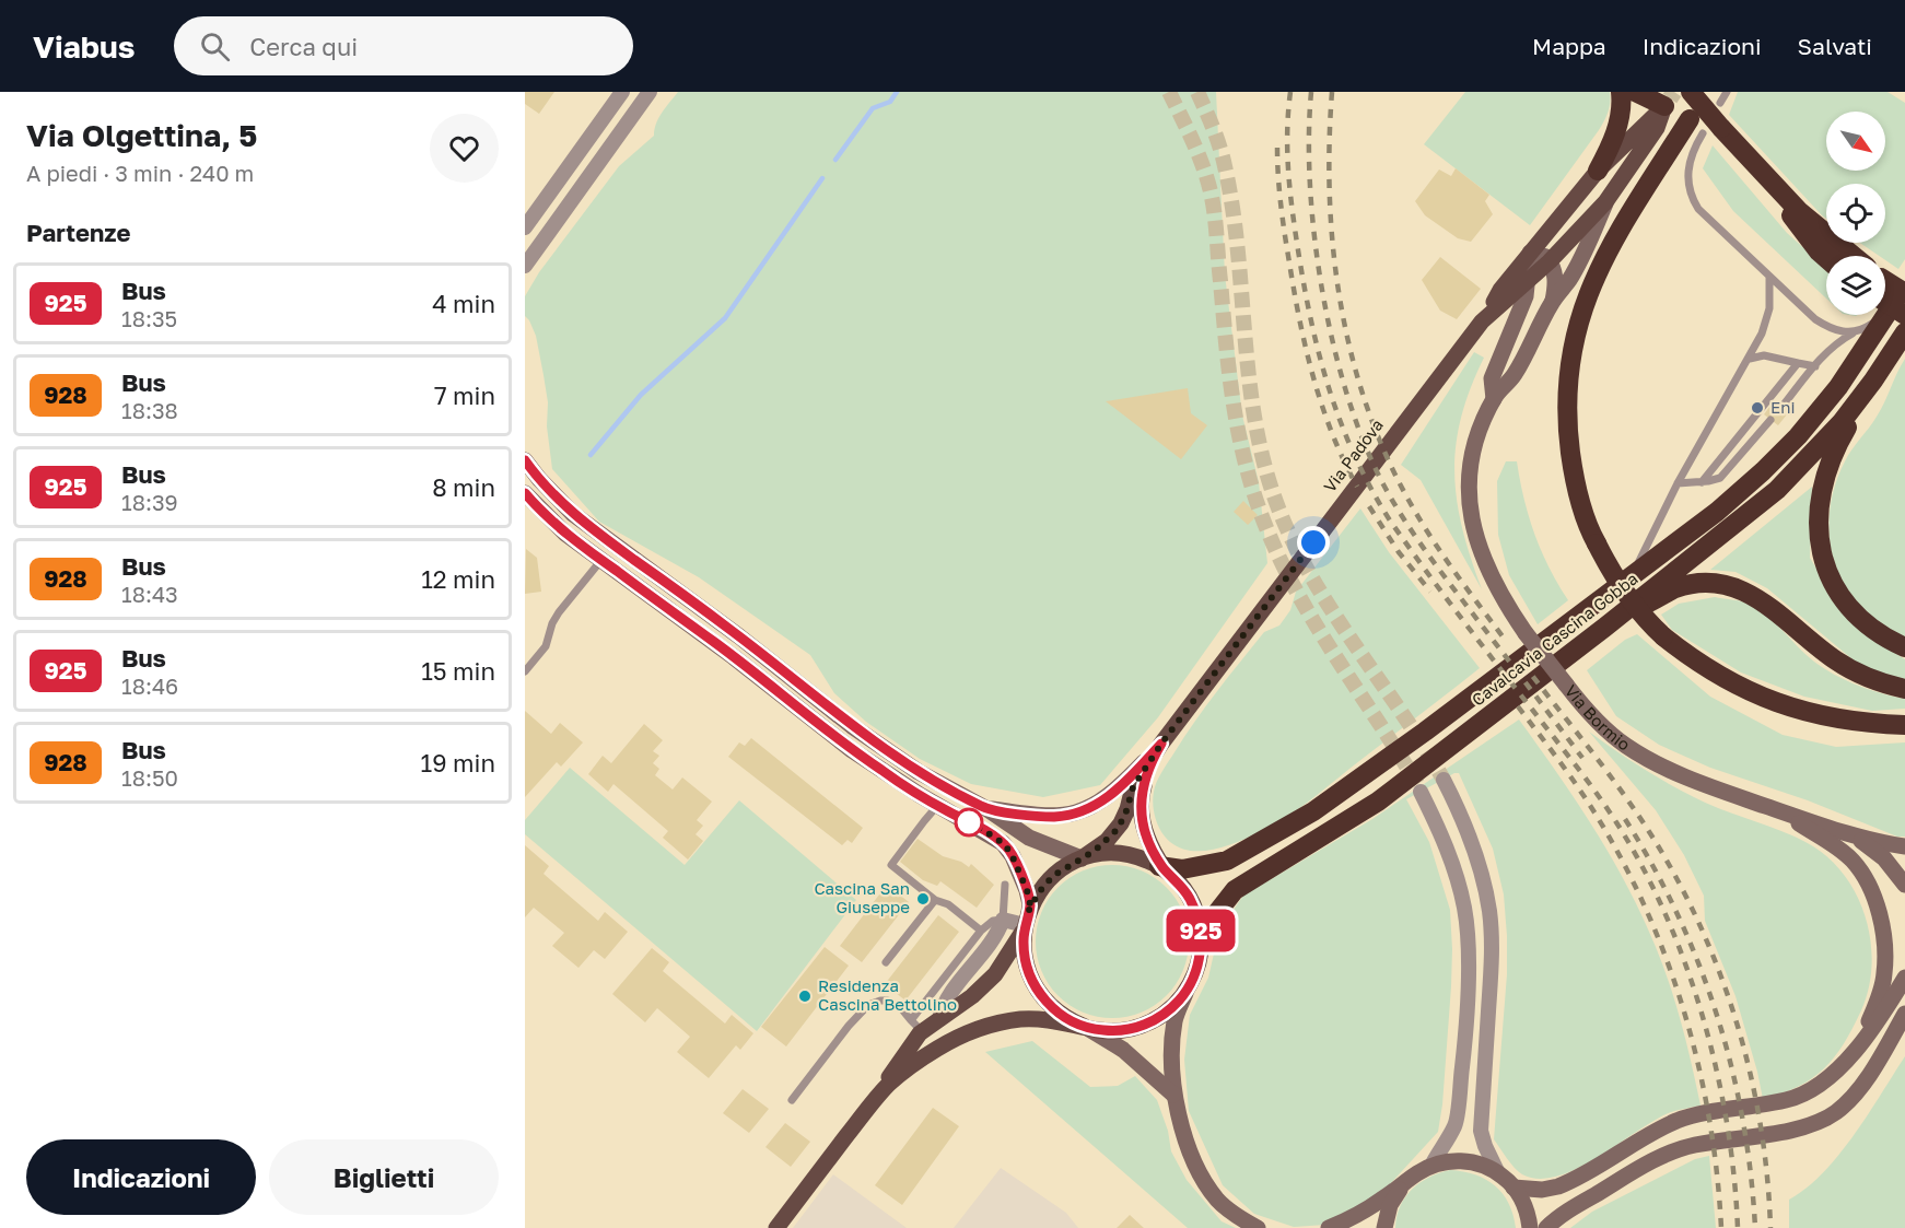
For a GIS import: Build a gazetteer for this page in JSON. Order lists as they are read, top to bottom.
{
  "streets": {
    "highway": ["Cavalcavia Cascina Gobba"],
    "main road": ["Via Padova", "Via Bormio"]
  },
  "crossings": [
    ["Via Padova", "Cavalcavia Cascina Gobba"],
    ["Via Padova", "Via Bormio"]
  ],
  "places": ["Eni", "Cascina San Giuseppe", "Residenza Cascina Bettolino"],
  "lines": ["bus line 925"],
  "north": "bottom right",
  "page": {
    "header": "Viabus",
    "search": "Cerca qui",
    "nav": ["Mappa", "Indicazioni", "Salvati"],
    "heading": [
      ["Via Olgettina, 5", "A piedi · 3 min · 240 m"],
      "Partenze"
    ],
    "on_map": "925",
    "list": [
      {
        "mark": "925",
        "name": "Bus",
        "note": "18:35",
        "value": "4 min"
      },
      {
        "mark": "928",
        "name": "Bus",
        "note": "18:38",
        "value": "7 min"
      },
      {
        "mark": "925",
        "name": "Bus",
        "note": "18:39",
        "value": "8 min"
      },
      {
        "mark": "928",
        "name": "Bus",
        "note": "18:43",
        "value": "12 min"
      },
      {
        "mark": "925",
        "name": "Bus",
        "note": "18:46",
        "value": "15 min"
      },
      {
        "mark": "928",
        "name": "Bus",
        "note": "18:50",
        "value": "19 min"
      }
    ],
    "buttons": ["Indicazioni", "Biglietti"]
  }
}
